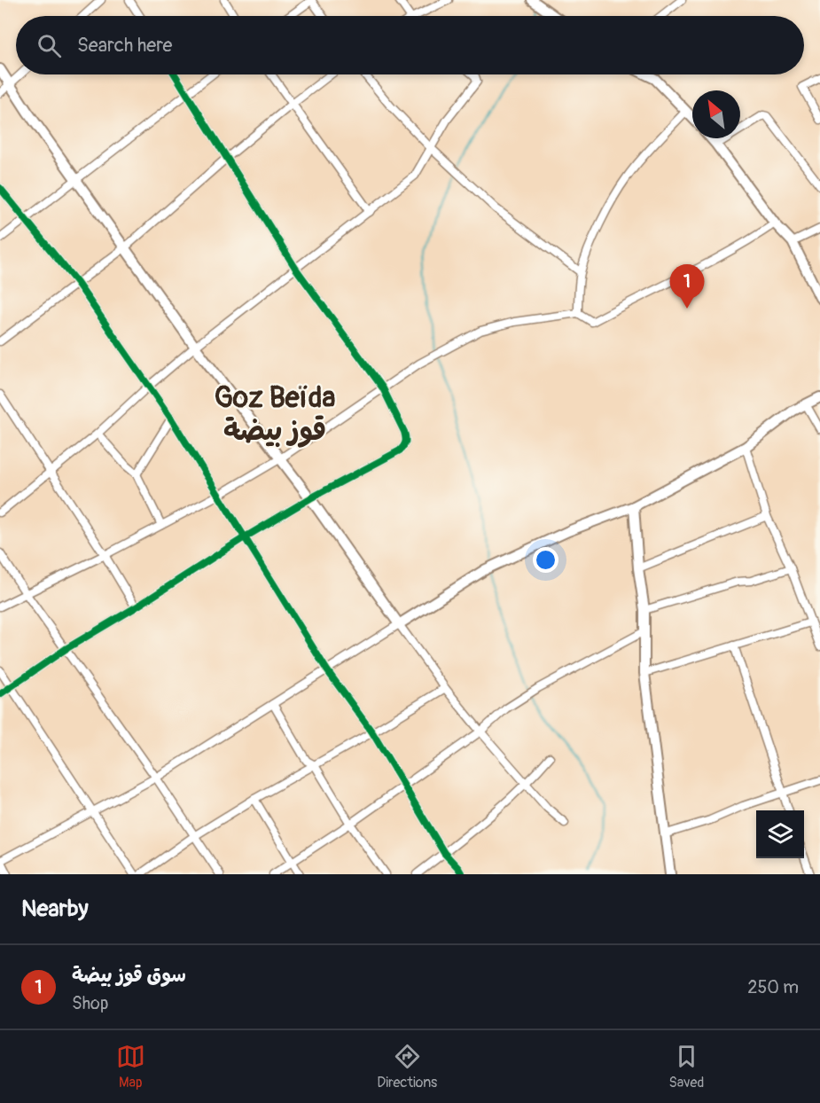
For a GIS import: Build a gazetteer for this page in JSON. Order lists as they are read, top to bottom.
{
  "districts": ["Goz Beïda قوز بيضة"],
  "north": "top left",
  "page": {
    "search": "Search here",
    "pins": "1",
    "heading": "Nearby",
    "list": [
      {
        "mark": "1",
        "name": "سوق قوز بيضة",
        "note": "Shop",
        "value": "250 m"
      }
    ],
    "nav": ["Map", "Directions", "Saved"]
  }
}
